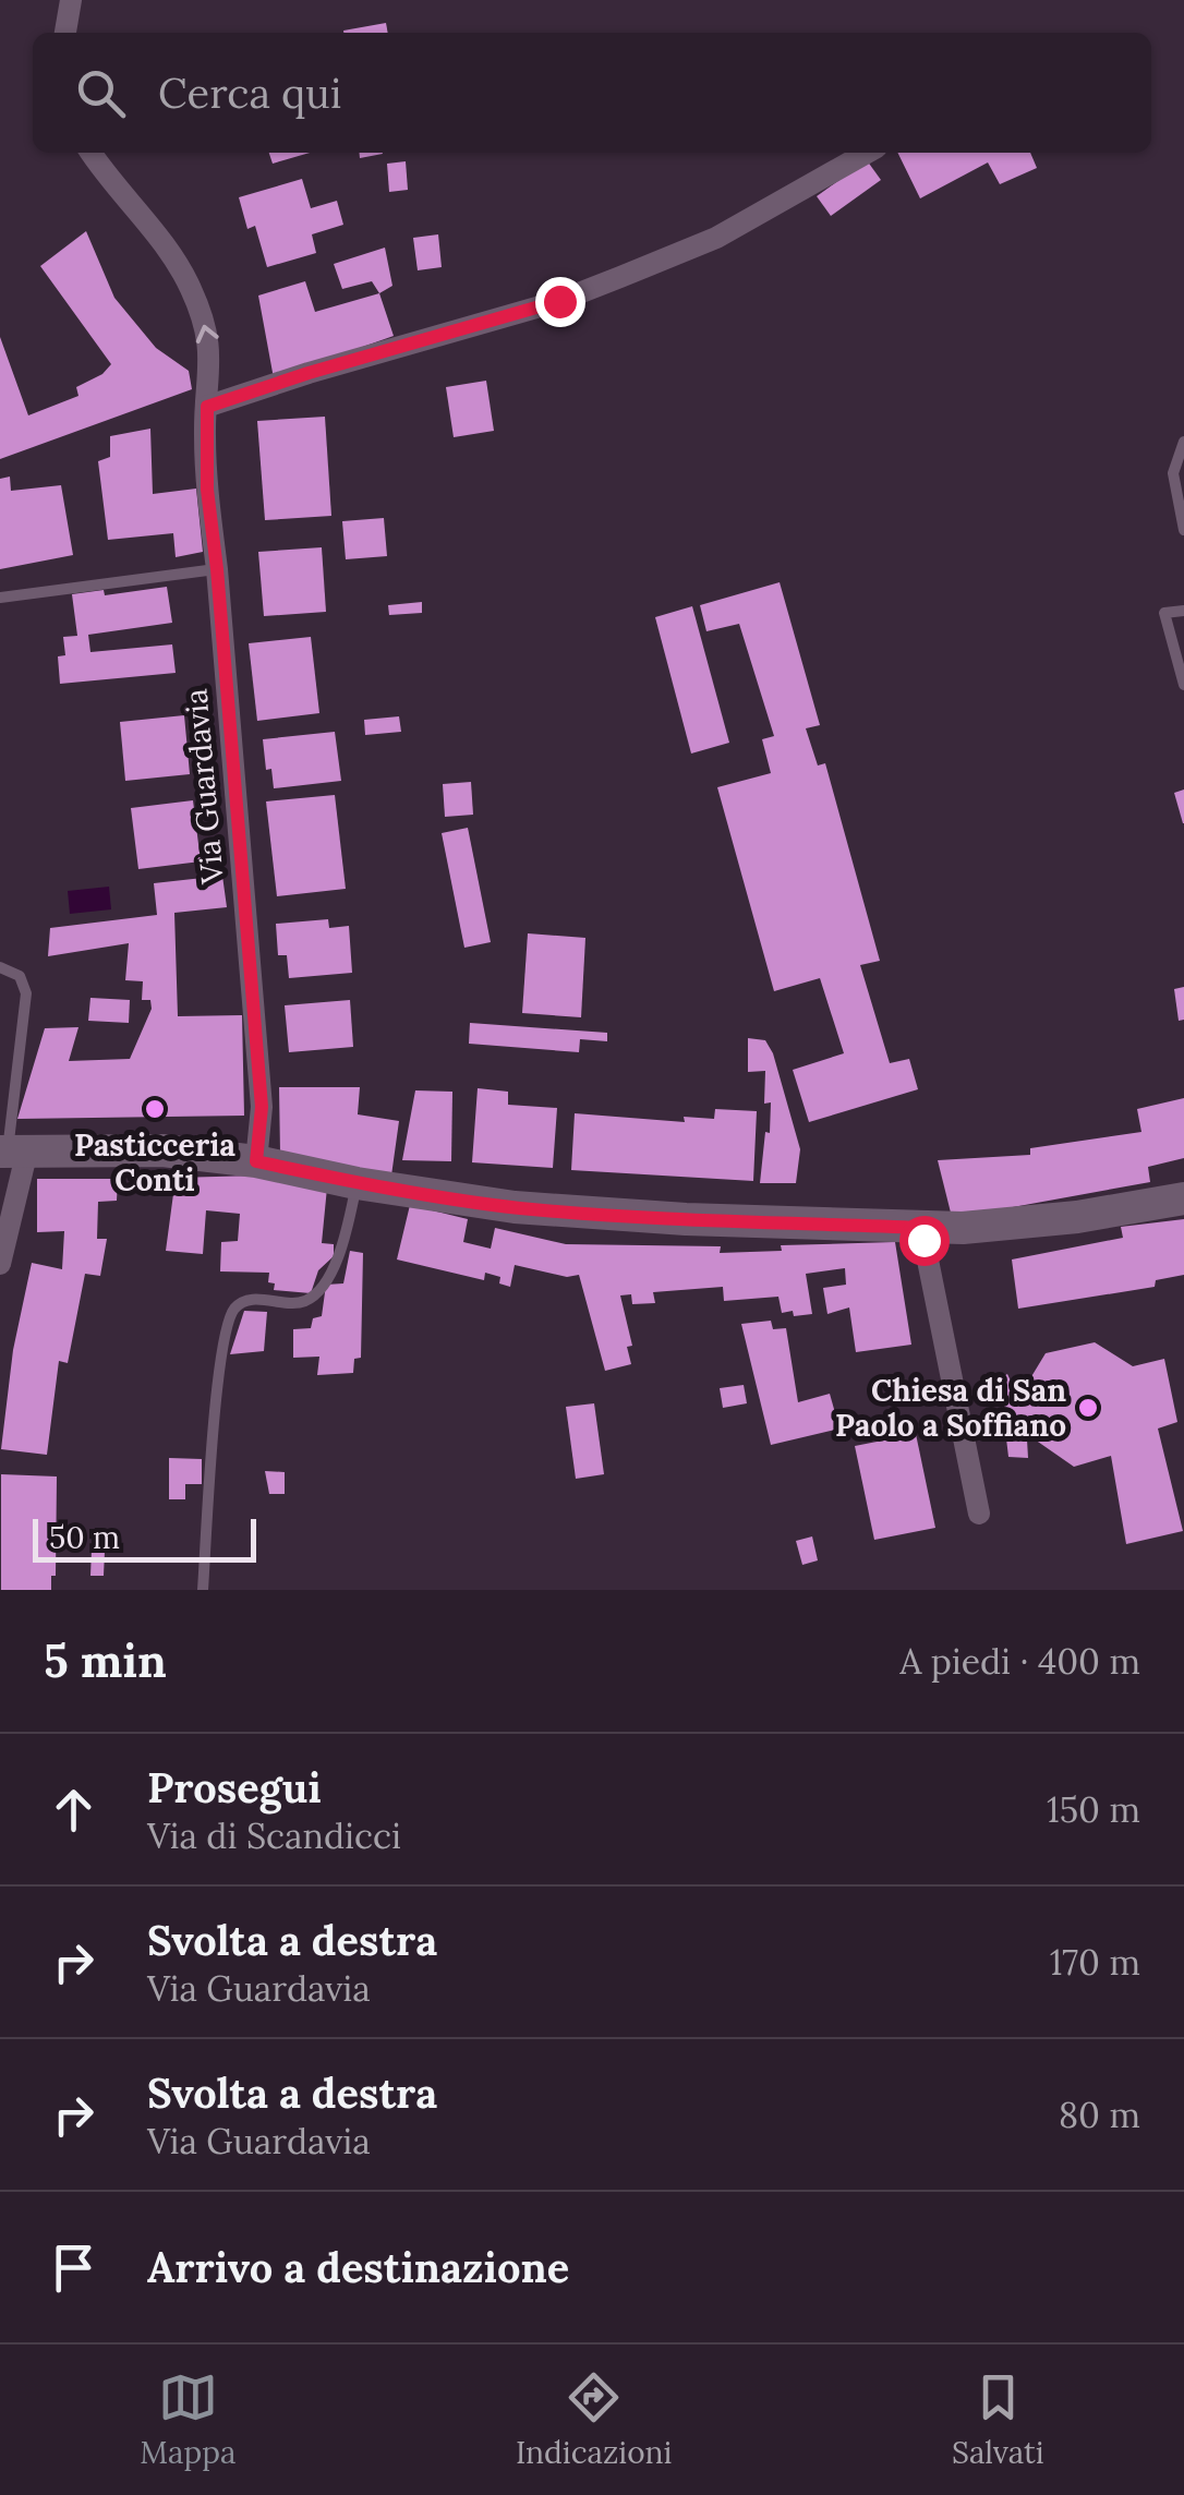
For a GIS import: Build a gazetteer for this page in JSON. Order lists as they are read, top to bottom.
{
  "streets": {
    "street": ["Via Guardavia"]
  },
  "places": ["Pasticceria Conti", "Chiesa di San Paolo a Soffiano"],
  "scale_bar": "50 m",
  "page": {
    "search": "Cerca qui",
    "scale": "50 m",
    "heading": ["5 min", "A piedi · 400 m"],
    "list": [
      ["Prosegui", "Via di Scandicci", "150 m"],
      ["Svolta a destra", "Via Guardavia", "170 m"],
      ["Svolta a destra", "Via Guardavia", "80 m"],
      "Arrivo a destinazione"
    ],
    "nav": ["Mappa", "Indicazioni", "Salvati"]
  }
}
